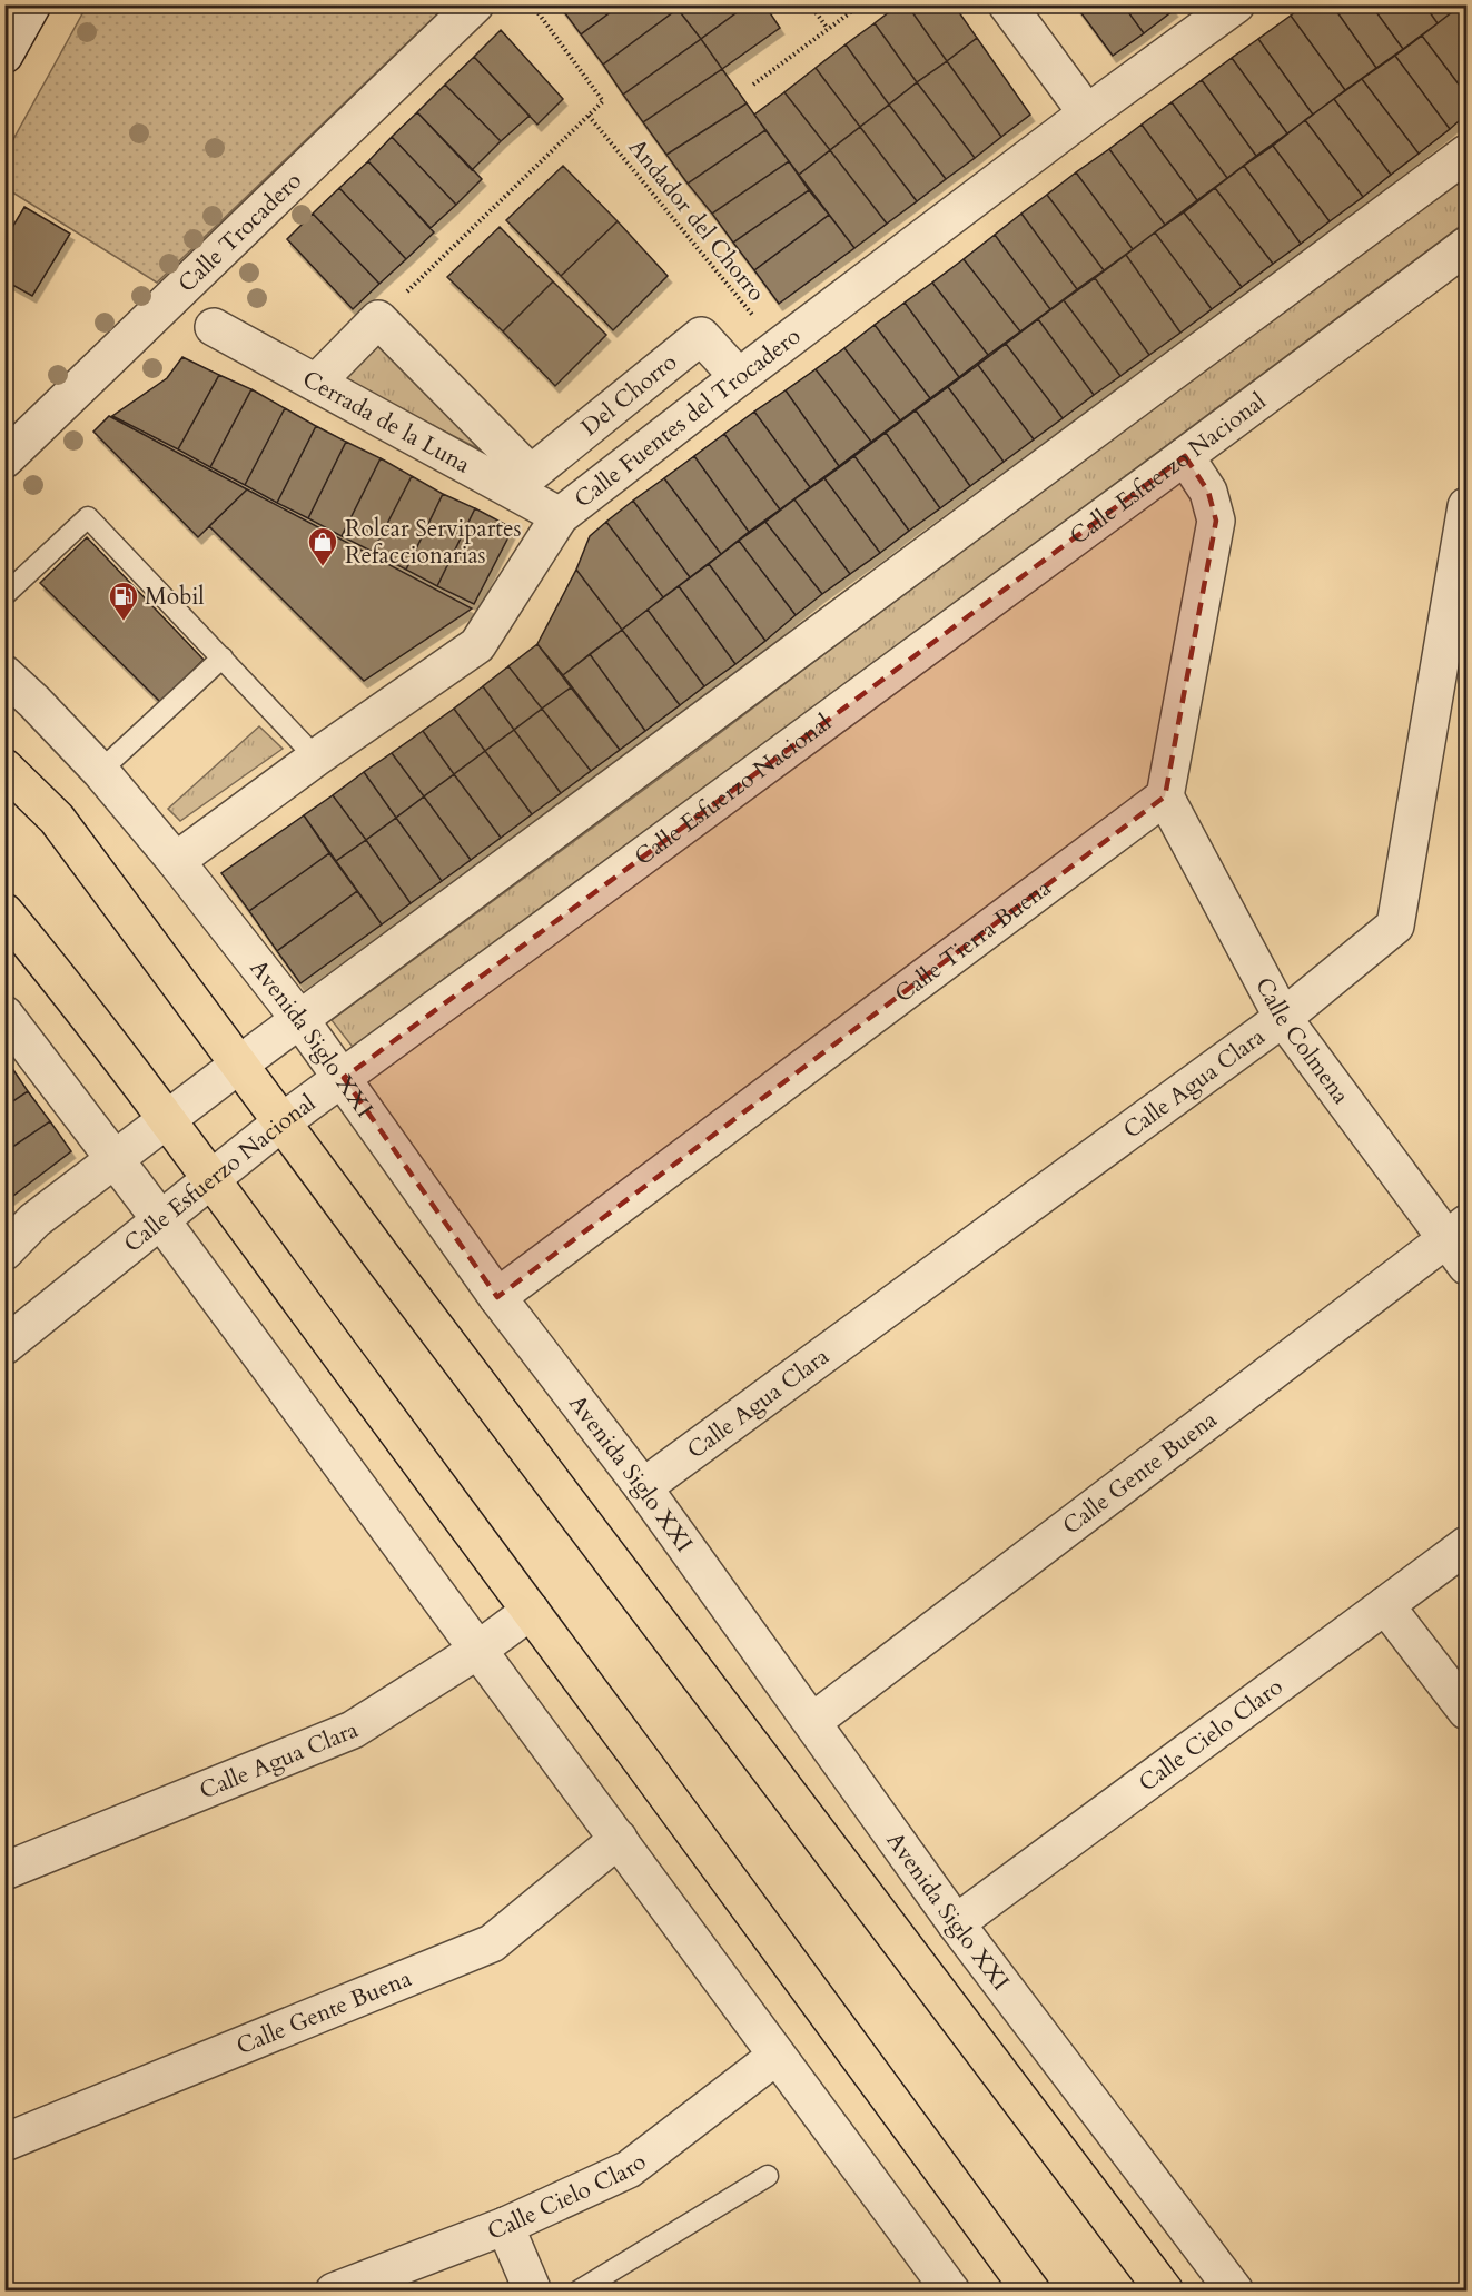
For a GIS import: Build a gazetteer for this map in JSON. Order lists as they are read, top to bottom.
{
  "streets": {
    "street": [
      "Calle Trocadero",
      "Del Chorro",
      "Calle Fuentes del Trocadero",
      "Cerrada de la Luna",
      "Calle Esfuerzo Nacional",
      "Calle Tierra Buena",
      "Avenida Siglo XXI",
      "Calle Colmena",
      "Calle Agua Clara",
      "Calle Gente Buena",
      "Calle Cielo Claro"
    ],
    "path": ["Andador del Chorro"]
  },
  "crossings": [
    ["Andador del Chorro", "Calle Fuentes del Trocadero"],
    ["Del Chorro", "Calle Fuentes del Trocadero"],
    ["Del Chorro", "Cerrada de la Luna"],
    ["Calle Fuentes del Trocadero", "Cerrada de la Luna"],
    ["Calle Fuentes del Trocadero", "Avenida Siglo XXI"],
    ["Calle Esfuerzo Nacional", "Avenida Siglo XXI"],
    ["Calle Tierra Buena", "Avenida Siglo XXI"],
    ["Calle Tierra Buena", "Calle Colmena"],
    ["Avenida Siglo XXI", "Calle Agua Clara"],
    ["Avenida Siglo XXI", "Calle Gente Buena"],
    ["Avenida Siglo XXI", "Calle Cielo Claro"],
    ["Calle Colmena", "Calle Agua Clara"],
    ["Calle Colmena", "Calle Gente Buena"]
  ],
  "places": {
    "shop": ["Rolcar Servipartes Refaccionarias"],
    "fuel station": ["Mobil"]
  }
}
